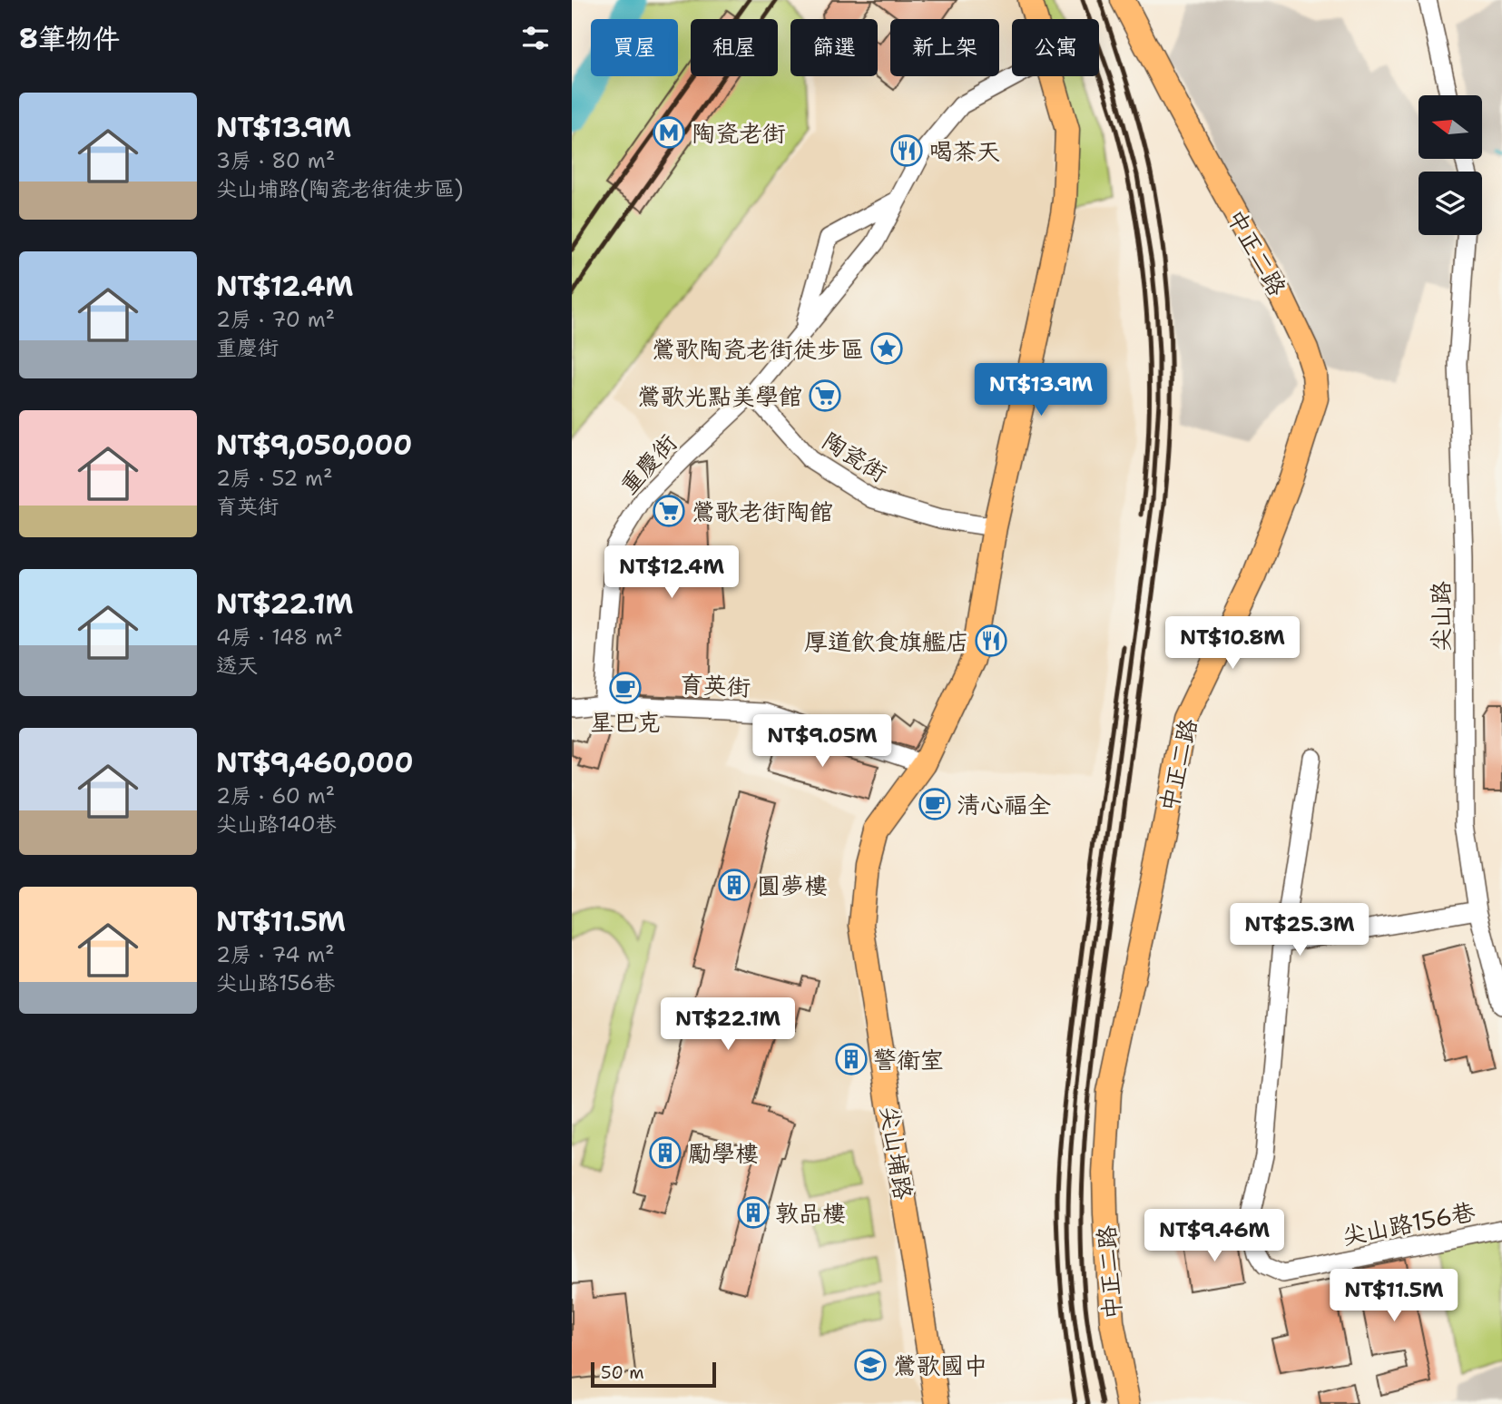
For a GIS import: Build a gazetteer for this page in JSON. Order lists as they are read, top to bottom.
{
  "streets": {
    "main road": ["中正二路", "尖山埔路"],
    "street": [
      "陶瓷街",
      "重慶街",
      "尖山路",
      "育英街",
      "尖山路156巷"
    ]
  },
  "crossings": [
    ["陶瓷街", "重慶街"],
    ["陶瓷街", "尖山埔路"],
    ["重慶街", "育英街"],
    ["育英街", "尖山埔路"]
  ],
  "places": {
    "metro station": ["陶瓷老街"],
    "restaurant": ["喝茶天", "厚道飲食旗艦店"],
    "place": ["鶯歌陶瓷老街徒步區"],
    "supermarket": ["鶯歌光點美學館", "鶯歌老街陶館"],
    "cafe": ["星巴克", "清心福全"],
    "building": [
      "圓夢樓",
      "警衛室",
      "勵學樓",
      "敦品樓"
    ],
    "school or university": ["鶯歌國中"]
  },
  "scale_bar": "50 m",
  "north": "left",
  "page": {
    "heading": "8筆物件",
    "chip": [
      "買屋",
      "租屋",
      "篩選",
      "新上架",
      "公寓"
    ],
    "list": [
      {
        "name": "NT$13.9M",
        "note": "3房 · 80 m² · 尖山埔路(陶瓷老街徒步區)"
      },
      {
        "name": "NT$12.4M",
        "note": "2房 · 70 m² · 重慶街"
      },
      {
        "name": "NT$9,050,000",
        "note": "2房 · 52 m² · 育英街"
      },
      {
        "name": "NT$22.1M",
        "note": "4房 · 148 m² · 透天"
      },
      {
        "name": "NT$9,460,000",
        "note": "2房 · 60 m² · 尖山路140巷"
      },
      {
        "name": "NT$11.5M",
        "note": "2房 · 74 m² · 尖山路156巷"
      }
    ],
    "price": [
      "NT$13.9M",
      "NT$12.4M",
      "NT$10.8M",
      "NT$9.05M",
      "NT$25.3M",
      "NT$22.1M",
      "NT$9.46M",
      "NT$11.5M"
    ],
    "scale": "50 m"
  }
}
